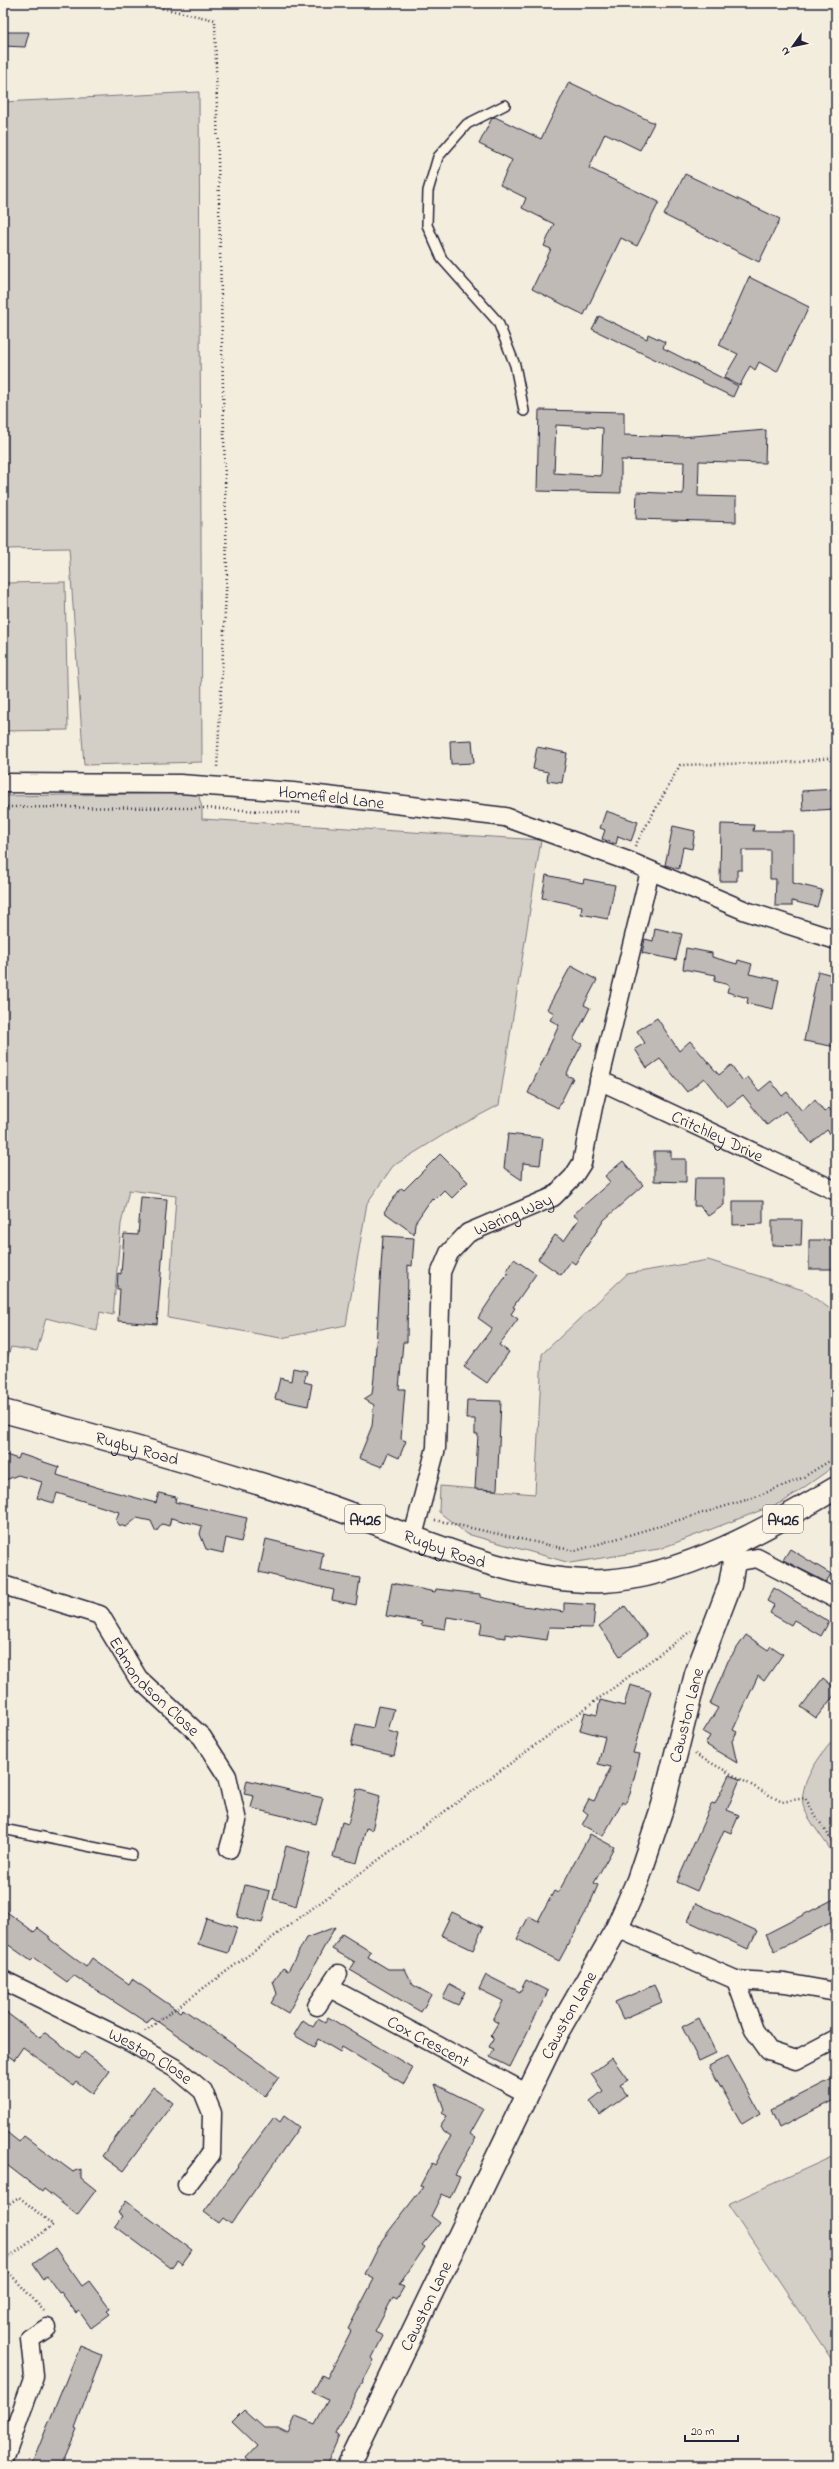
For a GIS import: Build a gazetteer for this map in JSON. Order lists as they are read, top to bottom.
{
  "streets": {
    "street": [
      "Homefield Lane",
      "Critchley Drive",
      "Waring Way",
      "Rugby Road",
      "A426",
      "Edmondson Close",
      "Cawston Lane",
      "Cox Crescent",
      "Weston Close"
    ]
  },
  "crossings": [
    ["Homefield Lane", "Waring Way"],
    ["Critchley Drive", "Waring Way"],
    ["Waring Way", "Rugby Road"],
    ["Rugby Road", "Cawston Lane"],
    ["Cawston Lane", "Cox Crescent"]
  ],
  "scale_bar": "20 m",
  "north": "bottom left"
}
